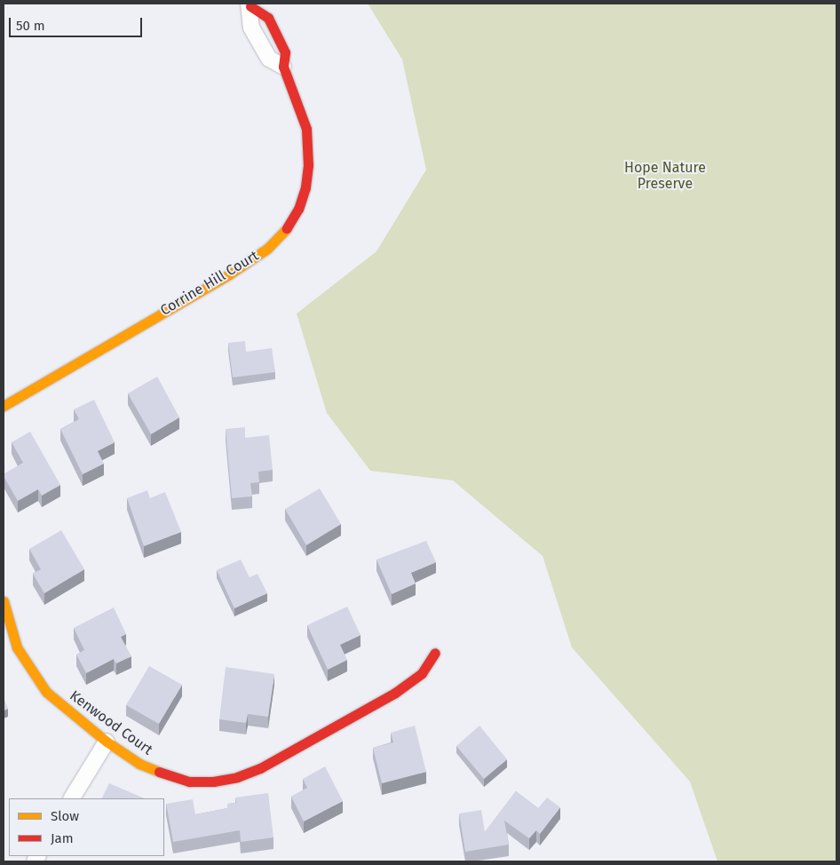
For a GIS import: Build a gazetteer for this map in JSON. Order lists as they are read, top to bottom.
{
  "streets": {
    "street": ["Corrine Hill Court", "Kenwood Court"]
  },
  "parks": ["Hope Nature Preserve"],
  "legend": ["Slow", "Jam"],
  "scale_bar": "50 m"
}
